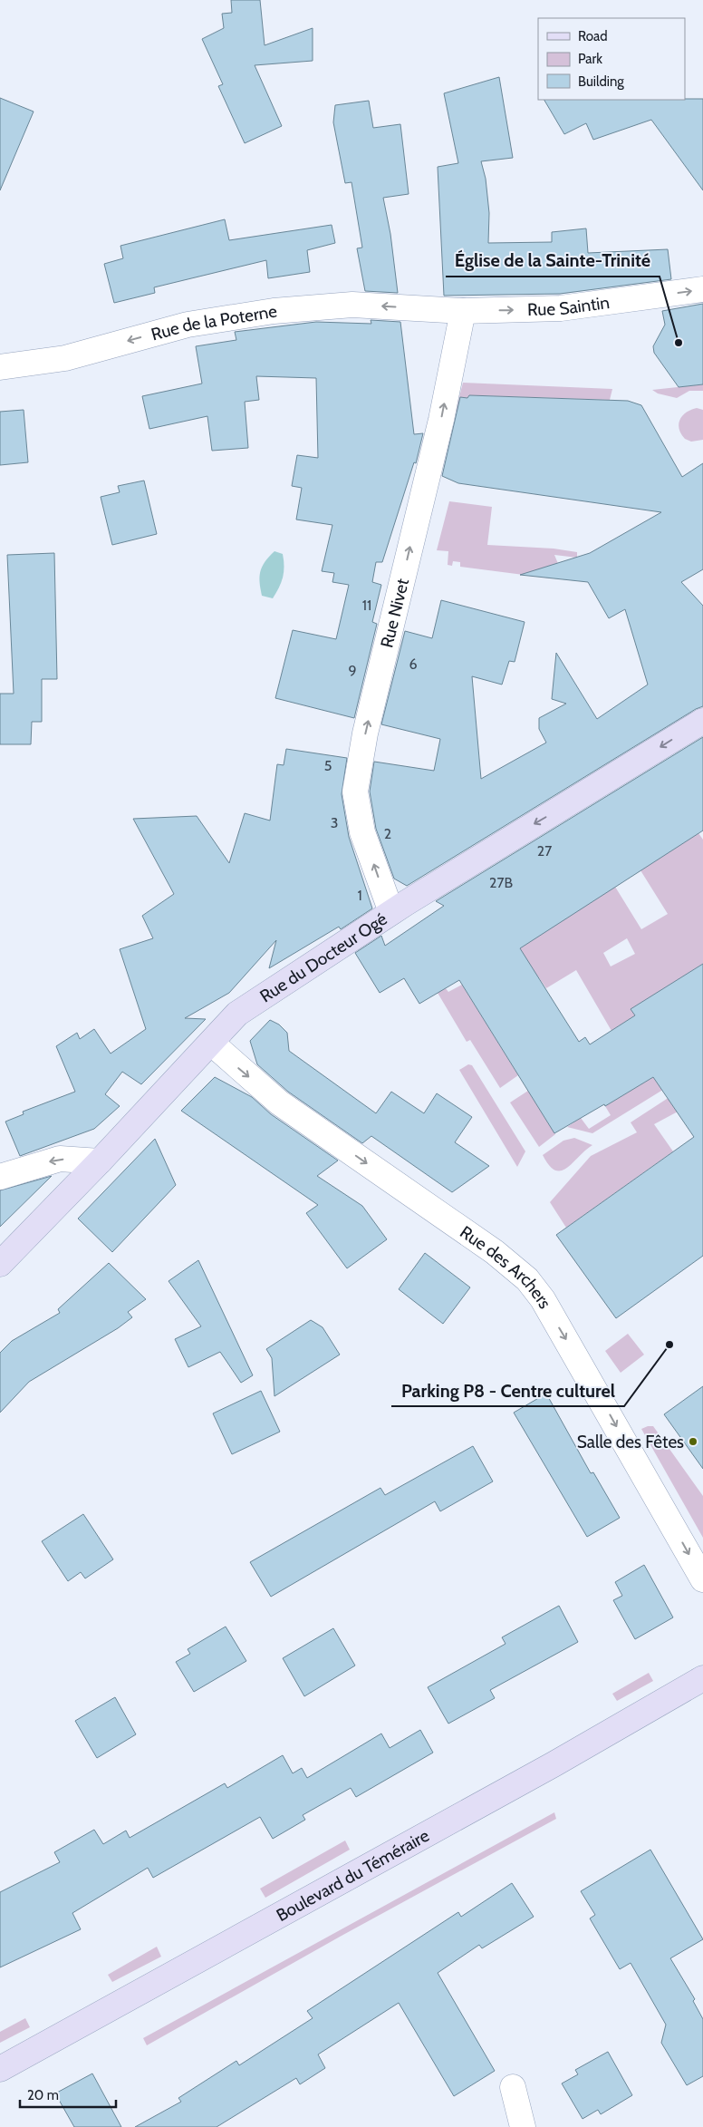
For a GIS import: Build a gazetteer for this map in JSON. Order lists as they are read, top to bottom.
{
  "streets": {
    "main road": ["Rue du Docteur Ogé", "Boulevard du Téméraire"],
    "street": [
      "Rue Saintin",
      "Rue de la Poterne",
      "Rue Nivet",
      "Rue des Archers"
    ]
  },
  "crossings": [
    ["Rue Saintin", "Rue de la Poterne"],
    ["Rue Saintin", "Rue Nivet"],
    ["Rue Nivet", "Rue du Docteur Ogé"],
    ["Rue du Docteur Ogé", "Rue des Archers"]
  ],
  "one_way": [
    "Rue Saintin",
    "Rue de la Poterne",
    "Rue Nivet",
    "Rue du Docteur Ogé",
    "Rue des Archers"
  ],
  "places": ["Église de la Sainte-Trinité", "Parking P8 - Centre culturel", "Salle des Fêtes"],
  "house_numbers": [
    "11",
    "6",
    "9",
    "5",
    "3",
    "2",
    "27",
    "27B",
    "1"
  ],
  "legend": ["Road", "Park", "Building"],
  "scale_bar": "20 m"
}
